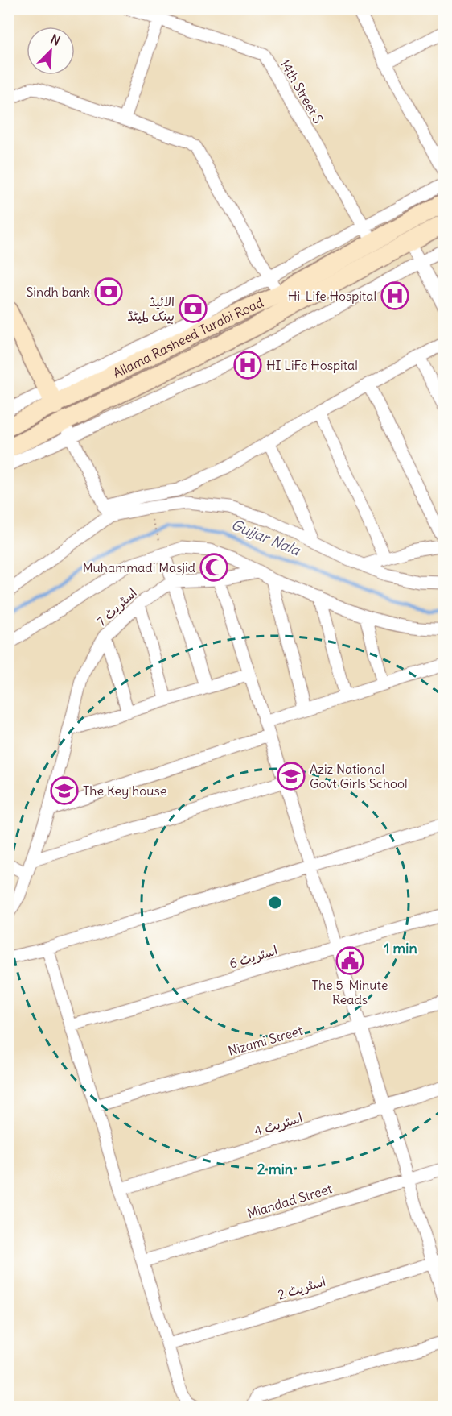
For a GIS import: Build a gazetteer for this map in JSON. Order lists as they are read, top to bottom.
{
  "streets": {
    "main road": ["Allama Rasheed Turabi Road"],
    "street": [
      "14th Street S",
      "اسٹریٹ 7",
      "اسٹریٹ 6",
      "Nizami Street",
      "اسٹریٹ 4",
      "Miandad Street",
      "اسٹریٹ 2"
    ]
  },
  "crossings": [
    ["14th Street S", "Allama Rasheed Turabi Road"]
  ],
  "water": ["Gujjar Nala"],
  "places": {
    "bank": ["Sindh bank", "الائیڈ بینک لمیٹڈ"],
    "hospital": ["Hi-Life Hospital", "HI LiFe Hospital"],
    "mosque": ["Muhammadi Masjid"],
    "school or university": ["Aziz National Govt Girls School", "The Key house"],
    "public building": ["The 5-Minute Reads"]
  },
  "north": "top right",
  "rings": ["1 min", "2 min"]
}
